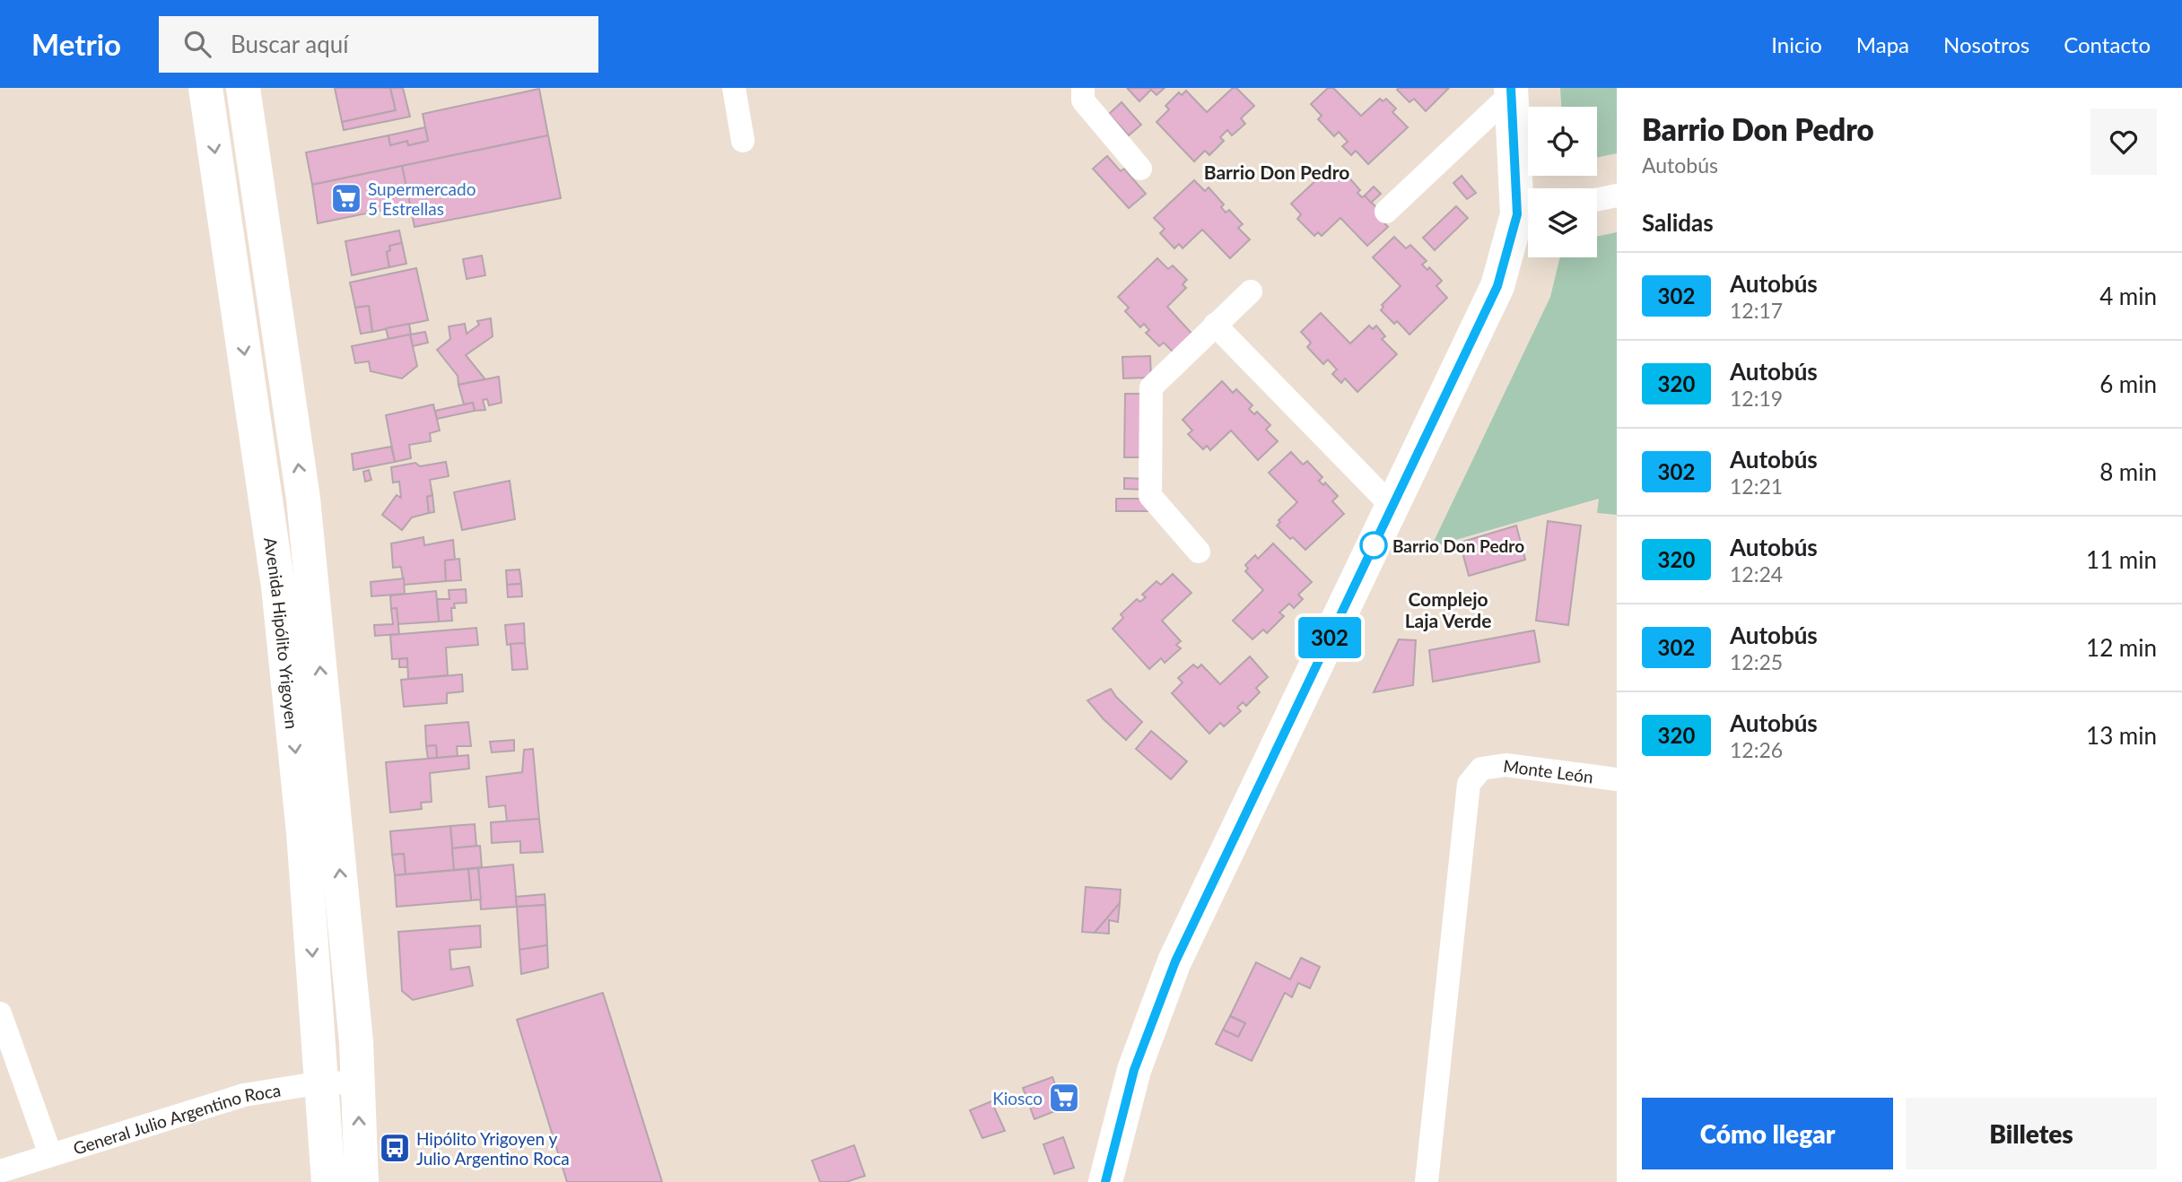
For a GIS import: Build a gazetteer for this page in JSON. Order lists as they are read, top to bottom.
{
  "streets": {
    "main road": ["Avenida Hipólito Yrigoyen"],
    "street": ["Monte León", "General Julio Argentino Roca"]
  },
  "crossings": [
    ["Avenida Hipólito Yrigoyen", "General Julio Argentino Roca"]
  ],
  "districts": ["Barrio Don Pedro", "Complejo Laja Verde"],
  "places": {
    "supermarket": ["Supermercado 5 Estrellas", "Kiosco"],
    "other": ["Barrio Don Pedro"],
    "bus stop": ["Hipólito Yrigoyen y Julio Argentino Roca"]
  },
  "lines": ["bus line 302"],
  "page": {
    "header": "Metrio",
    "search": "Buscar aquí",
    "nav": [
      "Inicio",
      "Mapa",
      "Nosotros",
      "Contacto"
    ],
    "on_map": "302",
    "heading": [
      ["Barrio Don Pedro", "Autobús"],
      "Salidas"
    ],
    "list": [
      {
        "mark": "302",
        "name": "Autobús",
        "note": "12:17",
        "value": "4 min"
      },
      {
        "mark": "320",
        "name": "Autobús",
        "note": "12:19",
        "value": "6 min"
      },
      {
        "mark": "302",
        "name": "Autobús",
        "note": "12:21",
        "value": "8 min"
      },
      {
        "mark": "320",
        "name": "Autobús",
        "note": "12:24",
        "value": "11 min"
      },
      {
        "mark": "302",
        "name": "Autobús",
        "note": "12:25",
        "value": "12 min"
      },
      {
        "mark": "320",
        "name": "Autobús",
        "note": "12:26",
        "value": "13 min"
      }
    ],
    "buttons": ["Cómo llegar", "Billetes"]
  }
}
